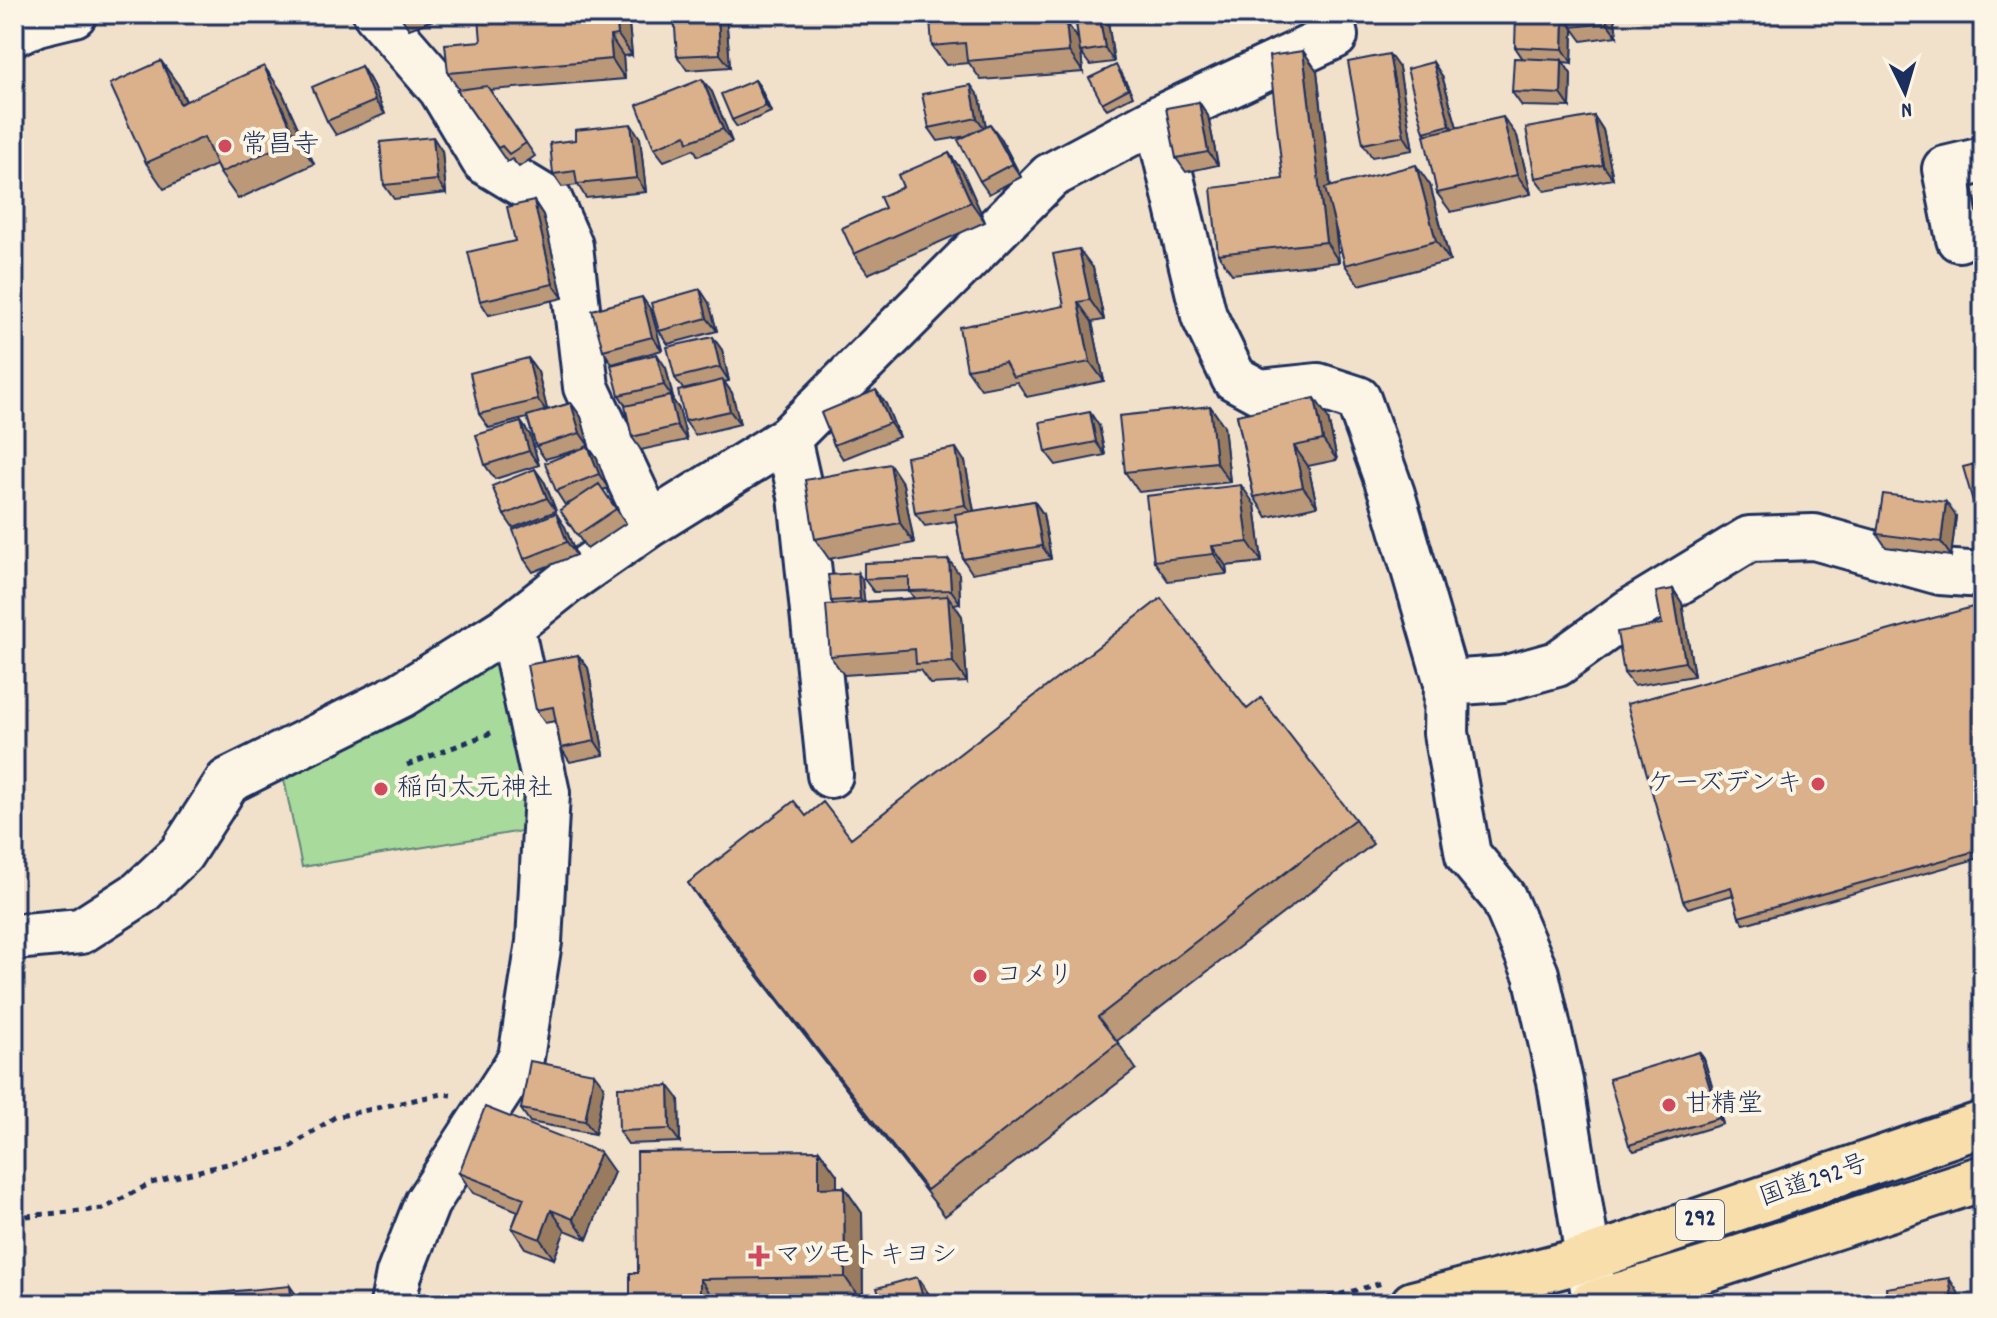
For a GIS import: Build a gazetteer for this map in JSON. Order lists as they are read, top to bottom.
{
  "streets": {
    "highway": ["国道292号", "292"]
  },
  "places": {
    "other": [
      "常昌寺",
      "ケーズデンキ",
      "稲向太元神社",
      "コメリ",
      "甘精堂"
    ],
    "health": ["マツモトキヨシ"]
  },
  "north": "bottom"
}
